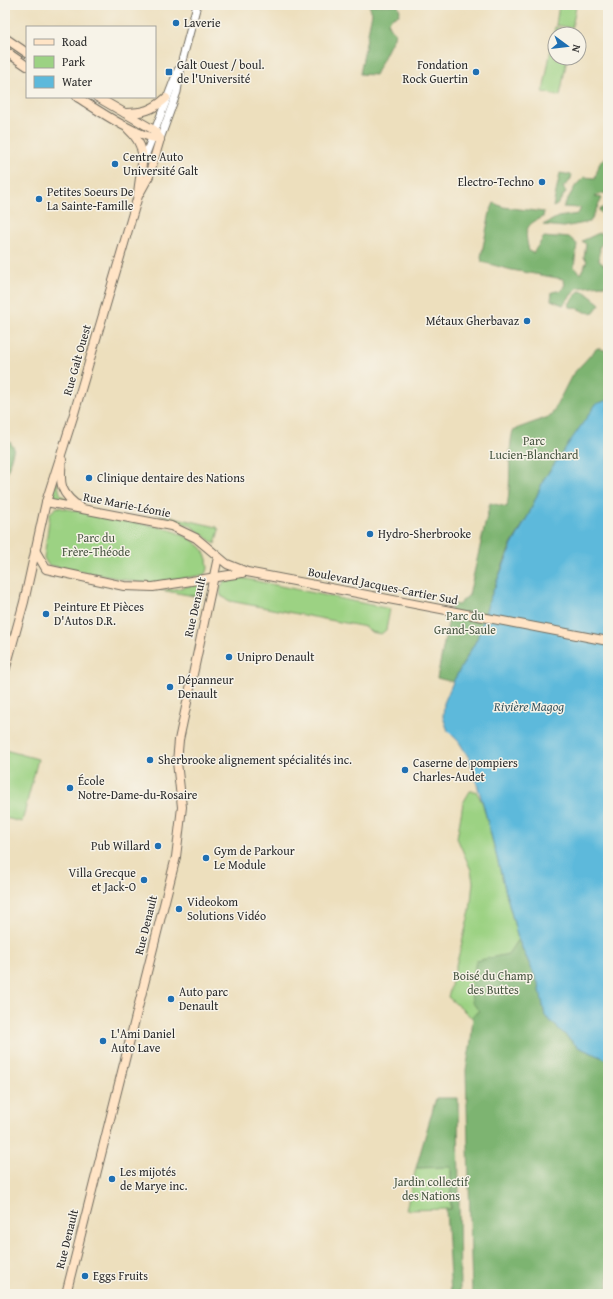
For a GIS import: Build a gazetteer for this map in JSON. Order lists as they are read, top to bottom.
{
  "streets": {
    "main road": [
      "Rue Galt Ouest",
      "Rue Marie-Léonie",
      "Boulevard Jacques-Cartier Sud",
      "Rue Denault"
    ]
  },
  "crossings": [
    ["Rue Galt Ouest", "Rue Marie-Léonie"],
    ["Rue Galt Ouest", "Boulevard Jacques-Cartier Sud"],
    ["Rue Marie-Léonie", "Boulevard Jacques-Cartier Sud"],
    ["Rue Marie-Léonie", "Rue Denault"],
    ["Boulevard Jacques-Cartier Sud", "Rue Denault"]
  ],
  "water": ["Rivière Magog"],
  "parks": [
    "Parc Lucien-Blanchard",
    "Parc du Frère-Théode",
    "Parc du Grand-Saule",
    "Boisé du Champ des Buttes",
    "Jardin collectif des Nations"
  ],
  "places": {
    "other": [
      "Laverie",
      "Fondation Rock Guertin",
      "Centre Auto Université Galt",
      "Electro-Techno",
      "Petites Soeurs De La Sainte-Famille",
      "Métaux Gherbavaz",
      "Clinique dentaire des Nations",
      "Hydro-Sherbrooke",
      "Peinture Et Pièces D'Autos D.R.",
      "Unipro Denault",
      "Dépanneur Denault",
      "Sherbrooke alignement spécialités inc.",
      "Caserne de pompiers Charles-Audet",
      "École Notre-Dame-du-Rosaire",
      "Pub Willard",
      "Gym de Parkour Le Module",
      "Villa Grecque et Jack-O",
      "Videokom Solutions Vidéo",
      "Auto parc Denault",
      "L'Ami Daniel Auto Lave",
      "Les mijotés de Marye inc.",
      "Eggs Fruits"
    ],
    "transit": ["Galt Ouest / boul. de l'Université"]
  },
  "legend": ["Road", "Park", "Water"],
  "north": "right"
}
